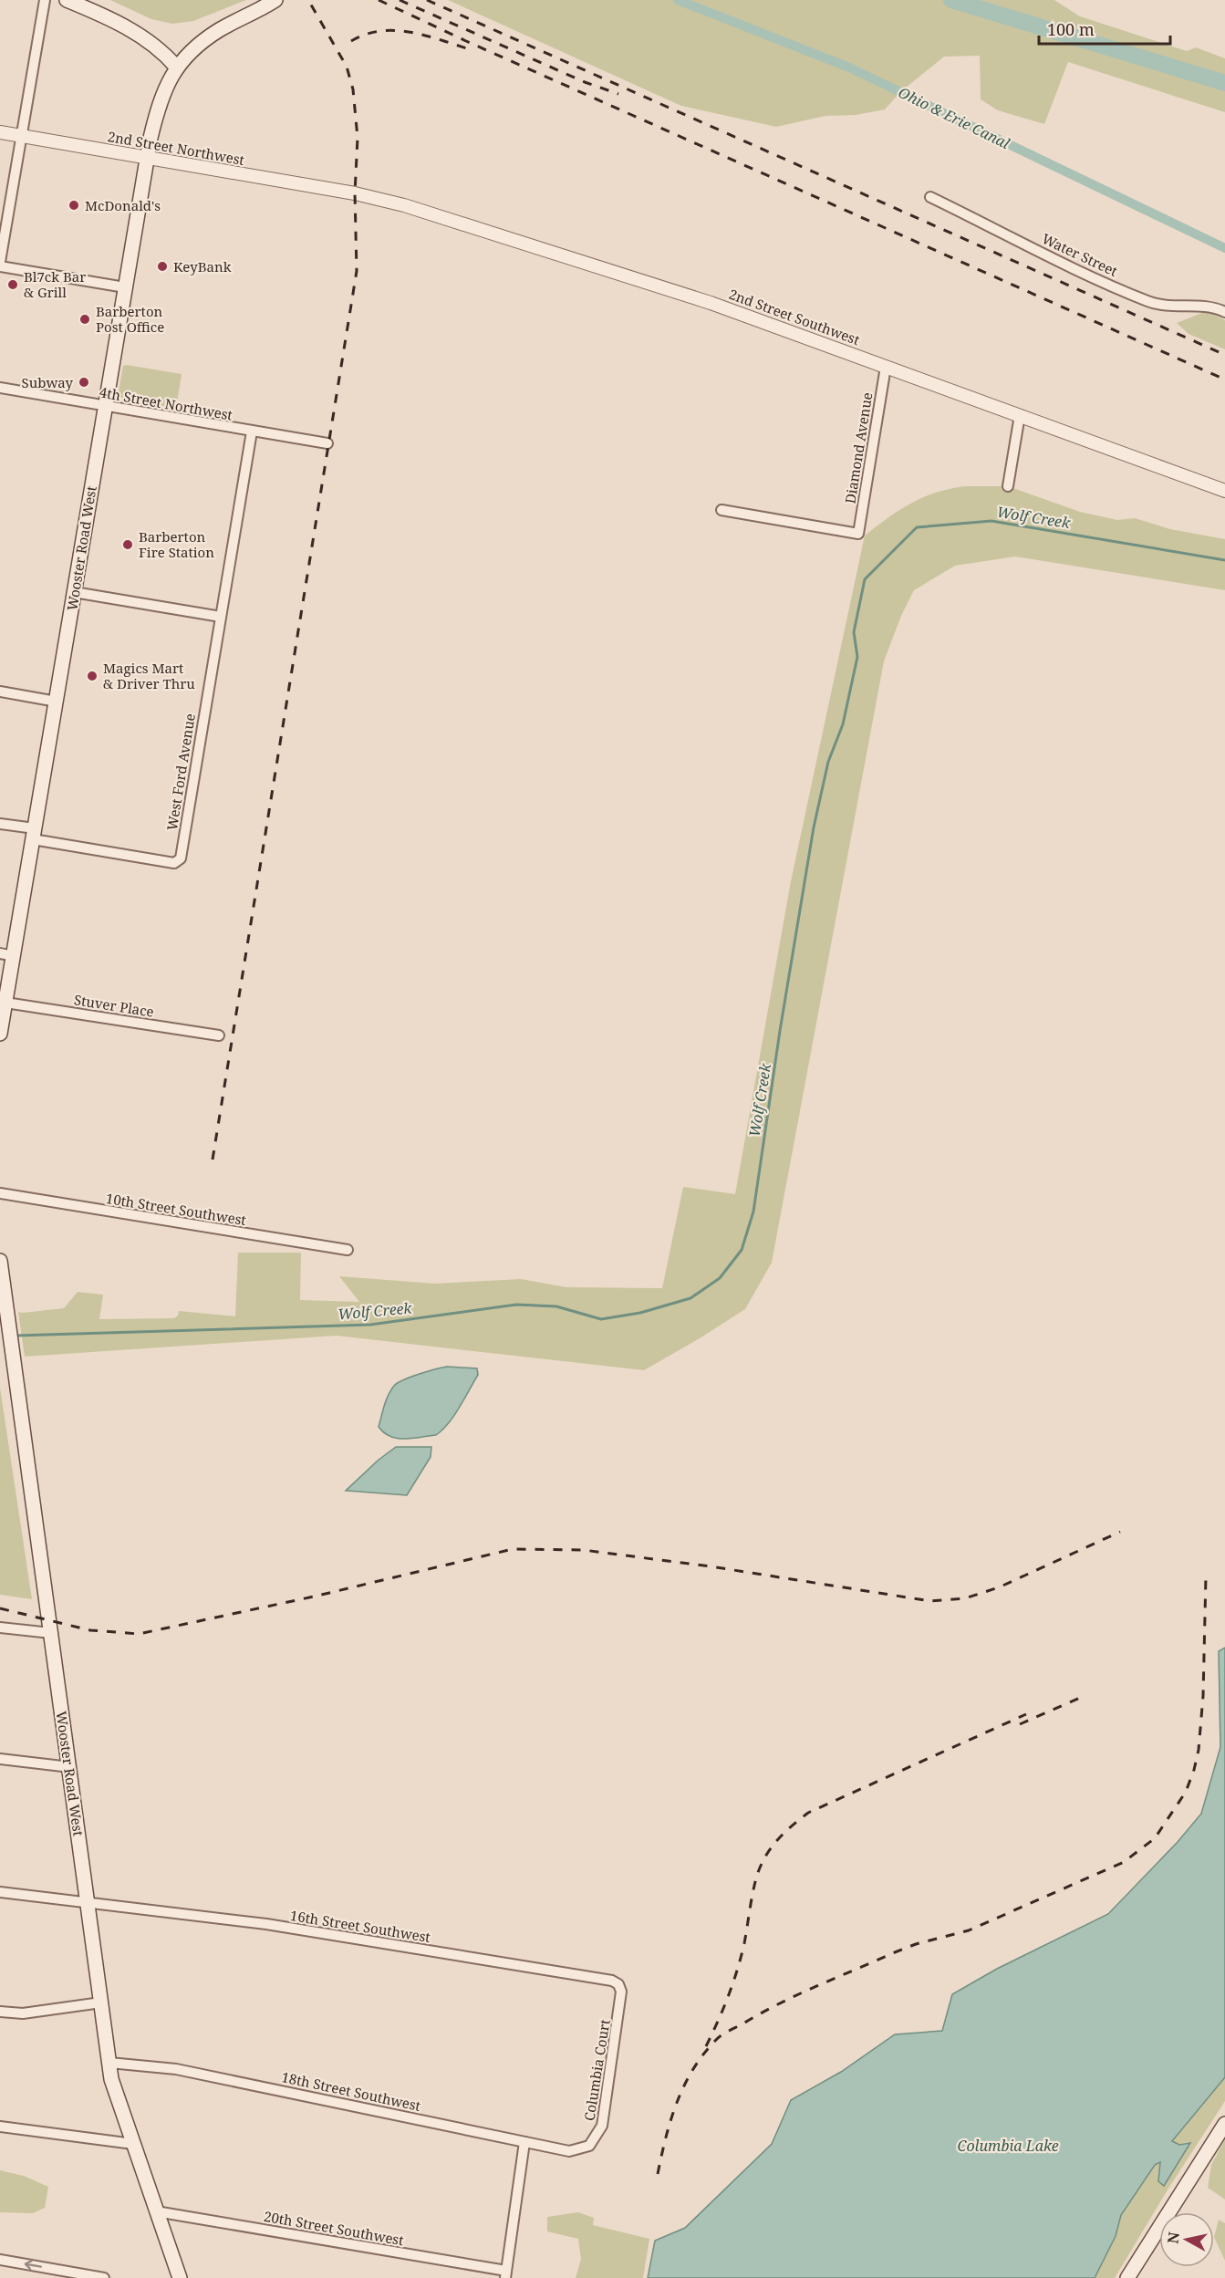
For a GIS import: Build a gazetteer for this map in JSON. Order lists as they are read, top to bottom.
{
  "streets": {
    "main road": ["Wooster Road West"],
    "street": [
      "2nd Street Northwest",
      "Water Street",
      "2nd Street Southwest",
      "4th Street Northwest",
      "Diamond Avenue",
      "West Ford Avenue",
      "Stuver Place",
      "10th Street Southwest",
      "16th Street Southwest",
      "Columbia Court",
      "18th Street Southwest",
      "20th Street Southwest"
    ]
  },
  "crossings": [
    ["2nd Street Northwest", "2nd Street Southwest"],
    ["2nd Street Northwest", "Wooster Road West"],
    ["2nd Street Southwest", "Diamond Avenue"],
    ["4th Street Northwest", "Wooster Road West"],
    ["4th Street Northwest", "West Ford Avenue"],
    ["Wooster Road West", "West Ford Avenue"],
    ["Wooster Road West", "Stuver Place"],
    ["Wooster Road West", "16th Street Southwest"],
    ["Wooster Road West", "18th Street Southwest"],
    ["Wooster Road West", "20th Street Southwest"],
    ["16th Street Southwest", "Columbia Court"],
    ["Columbia Court", "18th Street Southwest"]
  ],
  "water": ["Ohio & Erie Canal", "Wolf Creek", "Columbia Lake"],
  "places": [
    "McDonald's",
    "KeyBank",
    "Bl7ck Bar & Grill",
    "Barberton Post Office",
    "Subway",
    "Barberton Fire Station",
    "Magics Mart & Driver Thru"
  ],
  "scale_bar": "100 m",
  "north": "left"
}
